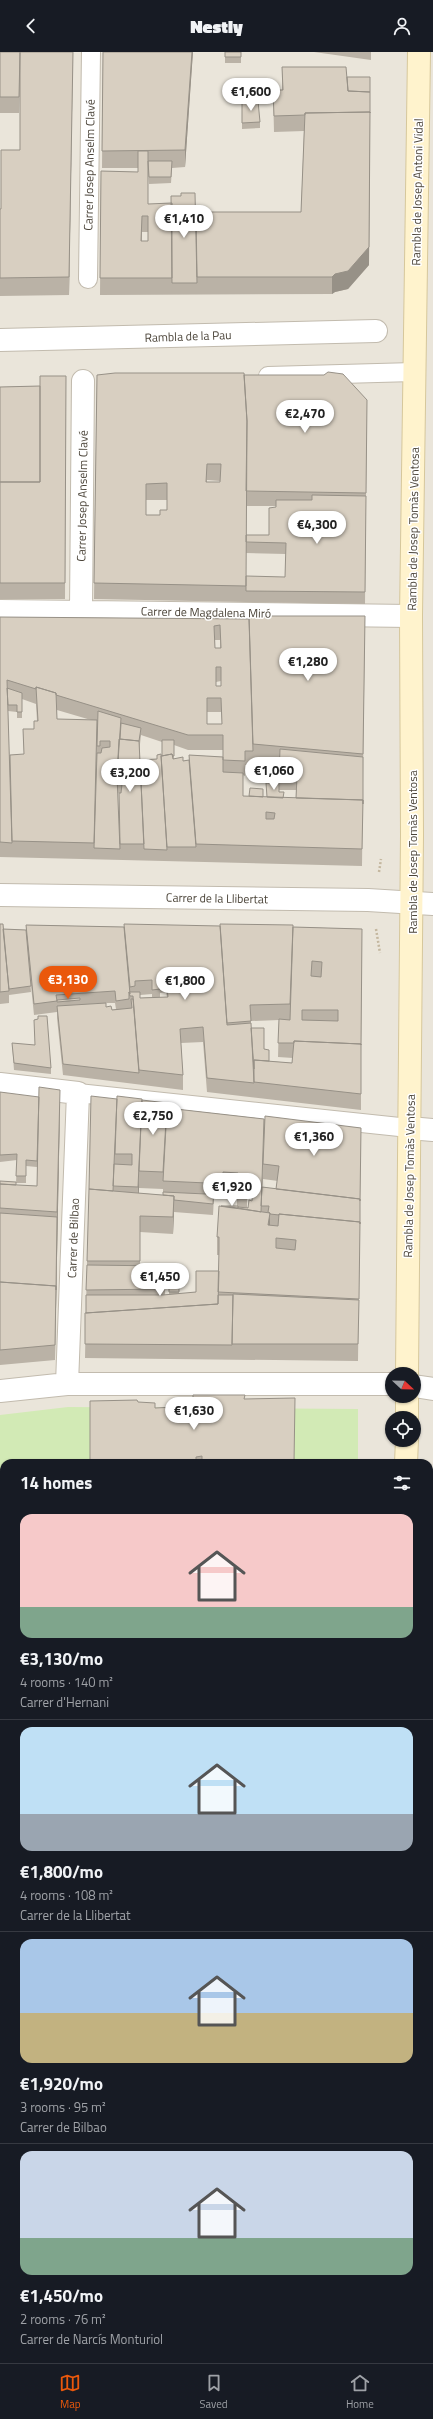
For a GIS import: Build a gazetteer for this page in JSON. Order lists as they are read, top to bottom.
{
  "streets": {
    "street": [
      "Carrer Josep Anselm Clavé",
      "Rambla de Josep Antoni Vidal",
      "Rambla de la Pau",
      "Rambla de Josep Tomàs Ventosa",
      "Carrer de Magdalena Miró",
      "Carrer de la Llibertat",
      "Carrer de Bilbao"
    ]
  },
  "crossings": [
    ["Carrer Josep Anselm Clavé", "Carrer de Magdalena Miró"],
    ["Rambla de Josep Antoni Vidal", "Rambla de Josep Tomàs Ventosa"],
    ["Rambla de Josep Tomàs Ventosa", "Carrer de Magdalena Miró"],
    ["Rambla de Josep Tomàs Ventosa", "Carrer de la Llibertat"]
  ],
  "north": "right",
  "page": {
    "header": "Nestly",
    "price": [
      "€1,600",
      "€1,410",
      "€2,470",
      "€4,300",
      "€1,280",
      "€1,060",
      "€3,200",
      "€3,130",
      "€1,800",
      "€2,750",
      "€1,360",
      "€1,920",
      "€1,450",
      "€1,630"
    ],
    "heading": "14 homes",
    "list": [
      {
        "name": "€3,130/mo",
        "note": "4 rooms · 140 m² · Carrer d'Hernani"
      },
      {
        "name": "€1,800/mo",
        "note": "4 rooms · 108 m² · Carrer de la Llibertat"
      },
      {
        "name": "€1,920/mo",
        "note": "3 rooms · 95 m² · Carrer de Bilbao"
      },
      {
        "name": "€1,450/mo",
        "note": "2 rooms · 76 m² · Carrer de Narcís Monturiol"
      }
    ],
    "tabs": ["Map", "Saved", "Home"]
  }
}
